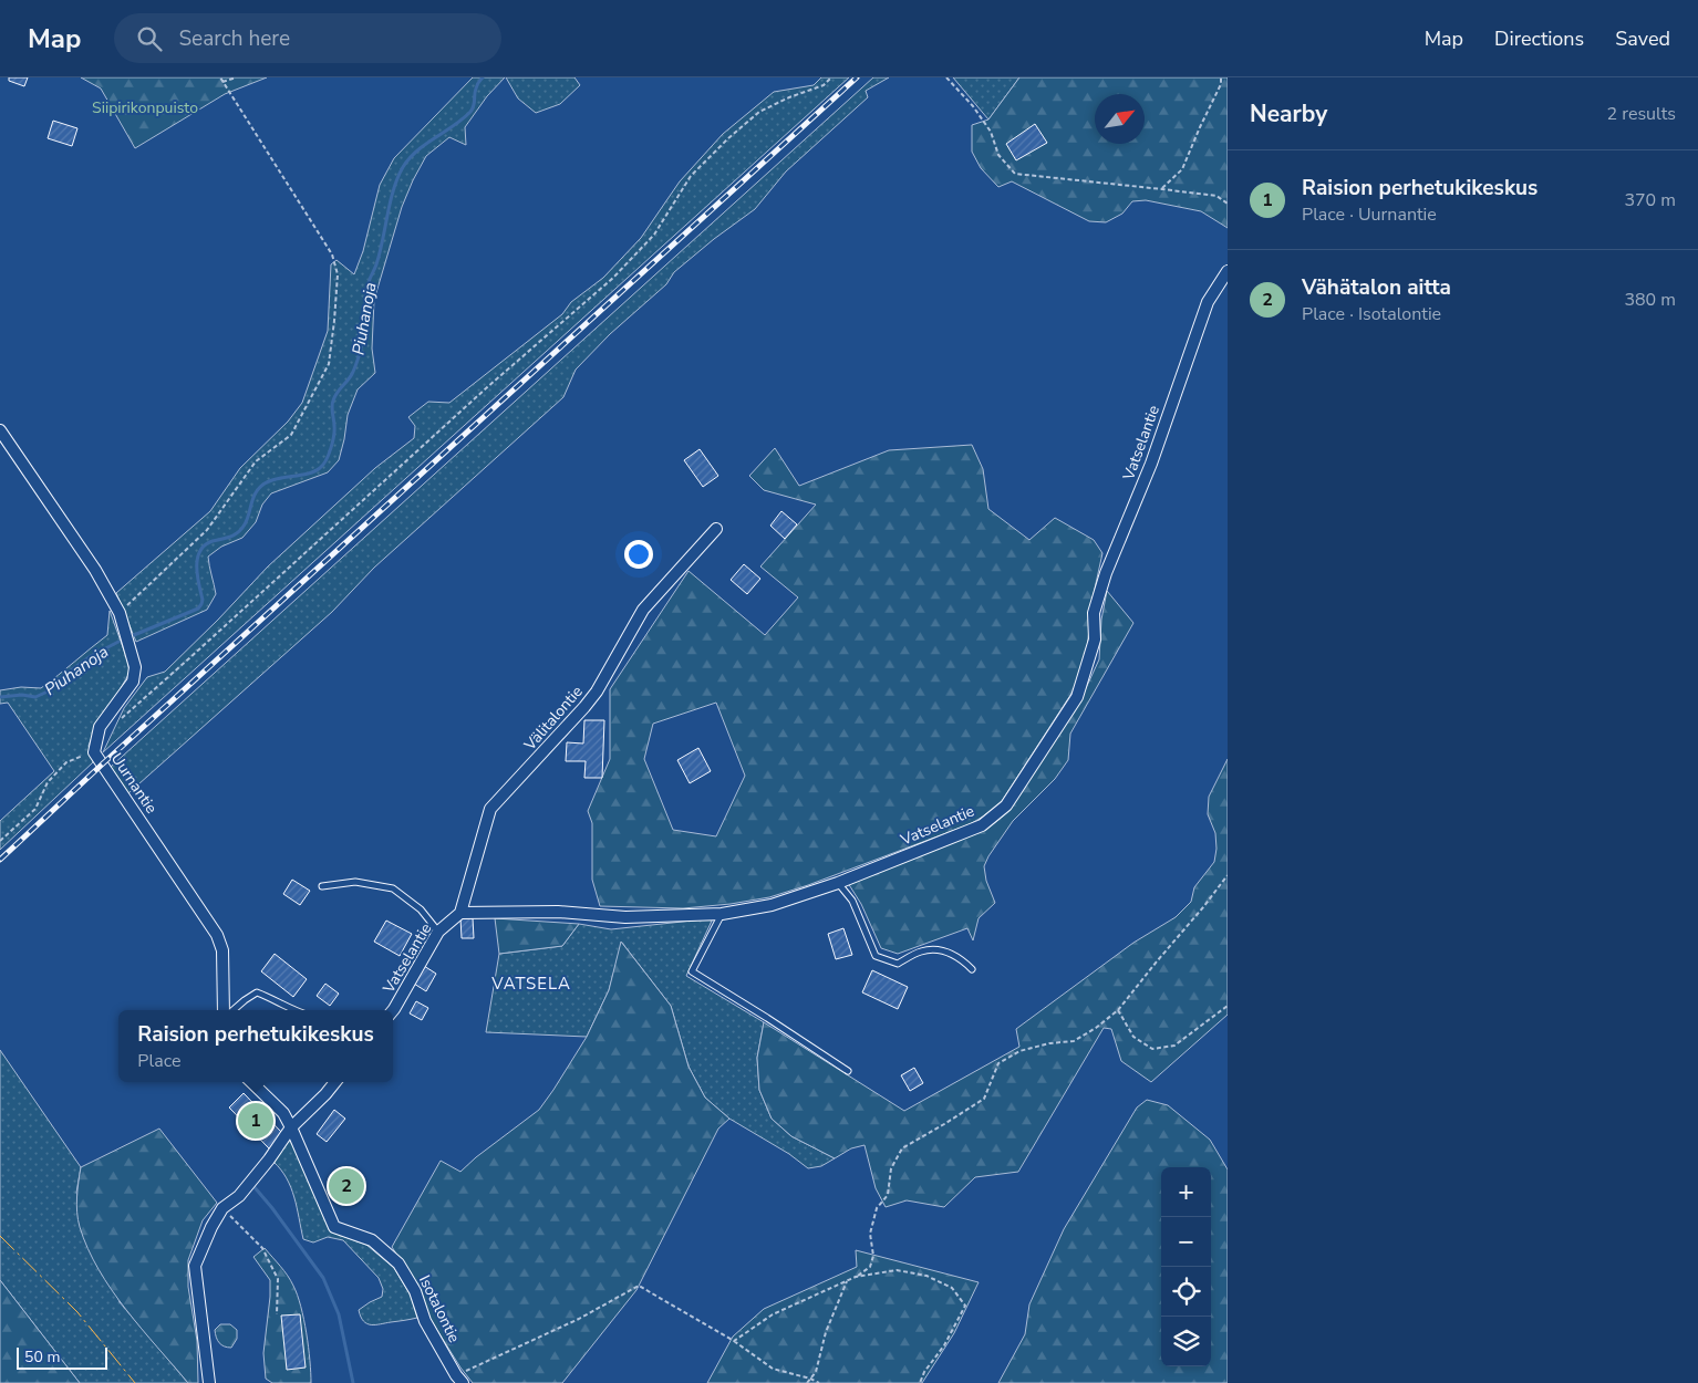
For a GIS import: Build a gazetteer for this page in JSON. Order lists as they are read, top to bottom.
{
  "streets": {
    "street": [
      "Vatselantie",
      "Välitalontie",
      "Uurnantie",
      "Isotalontie"
    ]
  },
  "crossings": [
    ["Vatselantie", "Välitalontie"]
  ],
  "districts": ["VATSELA"],
  "water": ["Piuhanoja"],
  "parks": ["Siipirikonpuisto"],
  "scale_bar": "50 m",
  "north": "top right",
  "page": {
    "header": "Map",
    "search": "Search here",
    "nav": ["Map", "Directions", "Saved"],
    "heading": ["Nearby", "2 results"],
    "list": [
      {
        "mark": "1",
        "name": "Raision perhetukikeskus",
        "note": "Place · Uurnantie",
        "value": "370 m"
      },
      {
        "mark": "2",
        "name": "Vähätalon aitta",
        "note": "Place · Isotalontie",
        "value": "380 m"
      }
    ],
    "popup": ["Raision perhetukikeskus", "Place"],
    "pins": ["1", "2"],
    "map_buttons": ["+", "−"],
    "scale": "50 m"
  }
}
